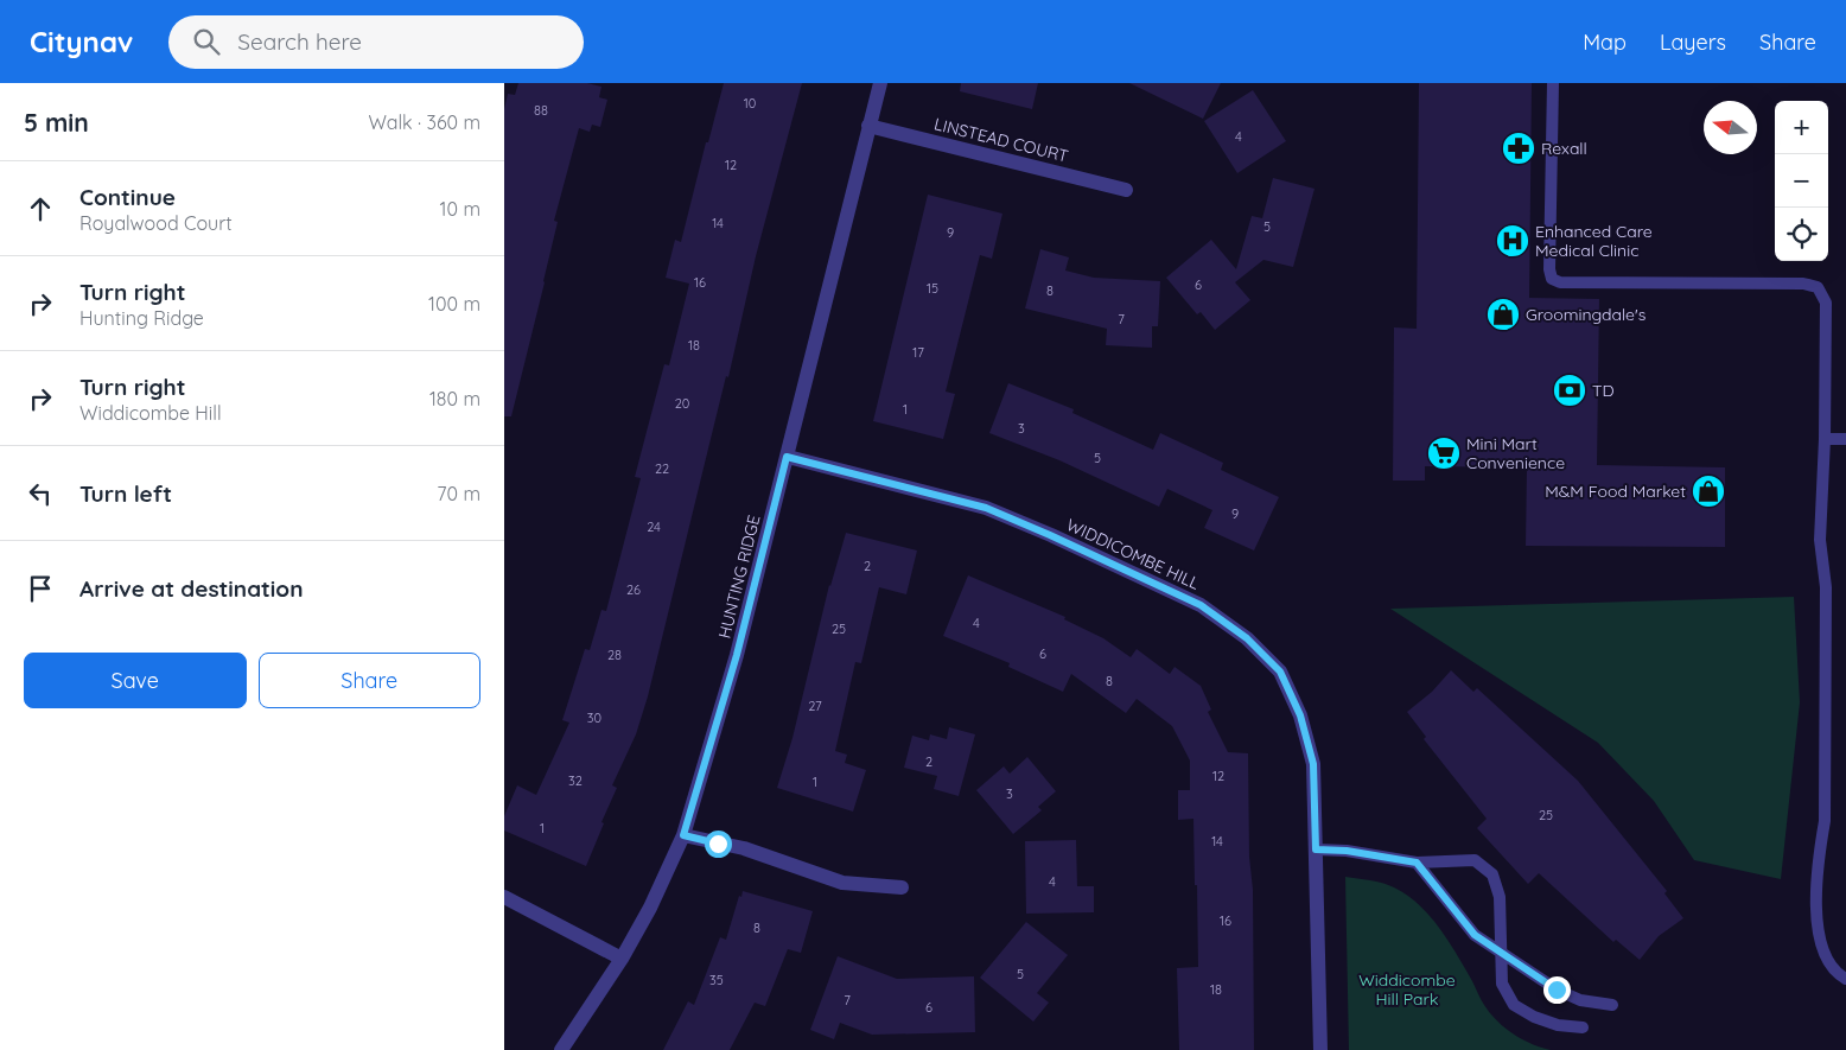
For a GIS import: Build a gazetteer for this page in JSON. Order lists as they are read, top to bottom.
{
  "streets": {
    "street": ["LINSTEAD COURT", "WIDDICOMBE HILL", "HUNTING RIDGE"]
  },
  "crossings": [
    ["LINSTEAD COURT", "HUNTING RIDGE"],
    ["WIDDICOMBE HILL", "HUNTING RIDGE"]
  ],
  "parks": ["Widdicombe Hill Park"],
  "places": {
    "pharmacy": ["Rexall"],
    "hospital": ["Enhanced Care Medical Clinic"],
    "shop": ["Groomingdale's", "M&M Food Market"],
    "bank": ["TD"],
    "supermarket": ["Mini Mart Convenience"]
  },
  "house_numbers": [
    "10",
    "88",
    "4",
    "12",
    "14",
    "5",
    "9",
    "16",
    "6",
    "15",
    "8",
    "7",
    "18",
    "17",
    "20",
    "1",
    "3",
    "5",
    "22",
    "9",
    "24",
    "2",
    "26",
    "4",
    "25",
    "6",
    "28",
    "8",
    "27",
    "30",
    "2",
    "12",
    "32",
    "1",
    "3",
    "25",
    "1",
    "14",
    "4",
    "16",
    "8",
    "5",
    "35",
    "18",
    "7",
    "6"
  ],
  "north": "left",
  "page": {
    "header": "Citynav",
    "search": "Search here",
    "nav": ["Map", "Layers", "Share"],
    "heading": ["5 min", "Walk · 360 m"],
    "map_buttons": ["+", "−"],
    "list": [
      ["Continue", "Royalwood Court", "10 m"],
      ["Turn right", "Hunting Ridge", "100 m"],
      ["Turn right", "Widdicombe Hill", "180 m"],
      ["Turn left", "70 m"],
      "Arrive at destination"
    ],
    "buttons": ["Save", "Share"]
  }
}
